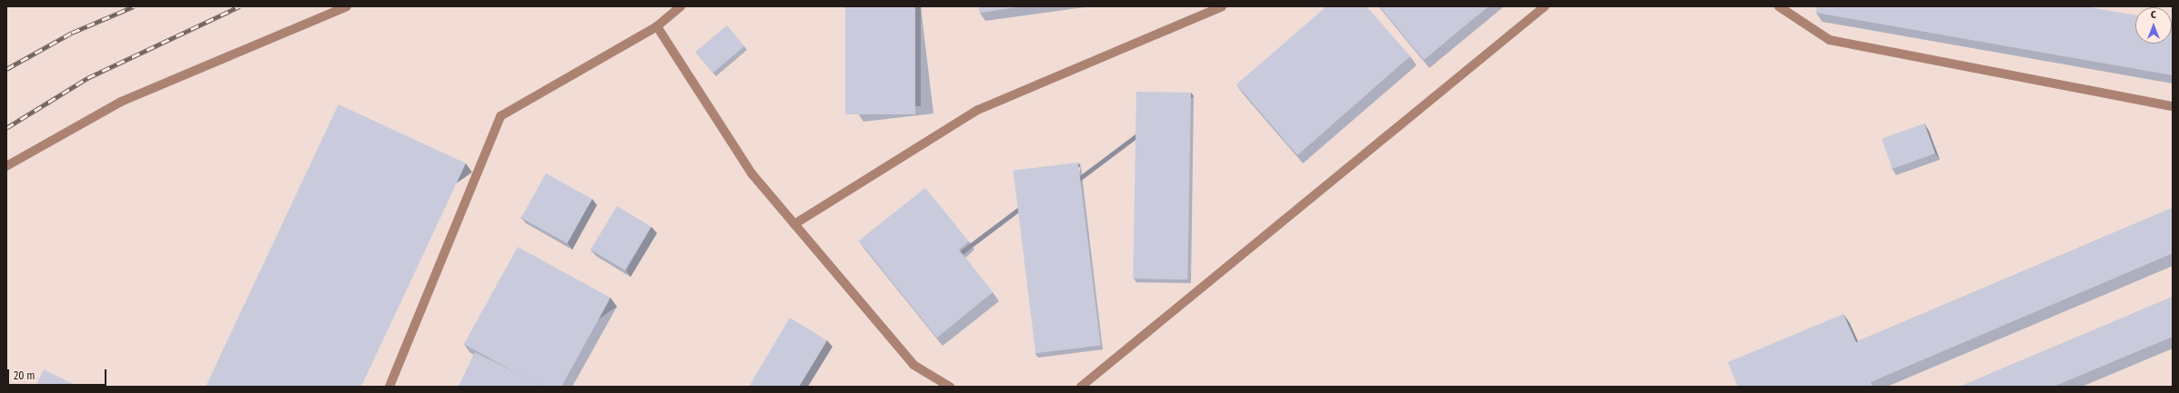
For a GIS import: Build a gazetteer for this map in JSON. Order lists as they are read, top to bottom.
{
  "scale_bar": "20 m",
  "north": "top"
}
